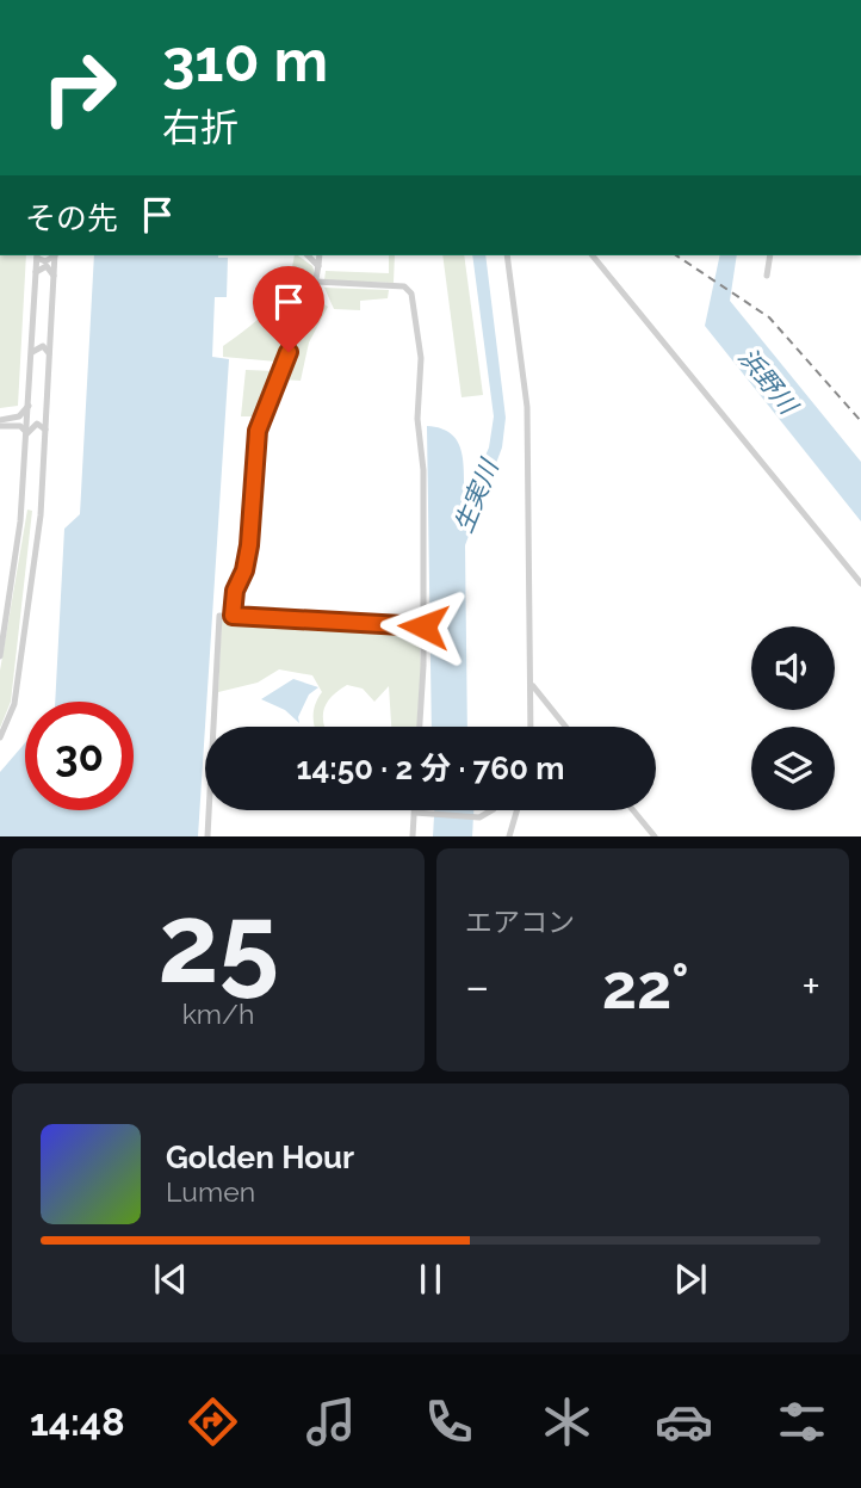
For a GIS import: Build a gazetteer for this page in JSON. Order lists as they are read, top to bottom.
{
  "water": ["浜野川", "生実川"],
  "page": {
    "turn": ["310 m", "右折"],
    "then": "その先",
    "limit": "30",
    "trip": "14:50 · 2 分 · 760 m",
    "tile": [
      ["25", "km/h"],
      "エアコン"
    ],
    "heat": ["−", "22°", "+"],
    "song": ["Golden Hour", "Lumen"],
    "tabs": "14:48"
  }
}
